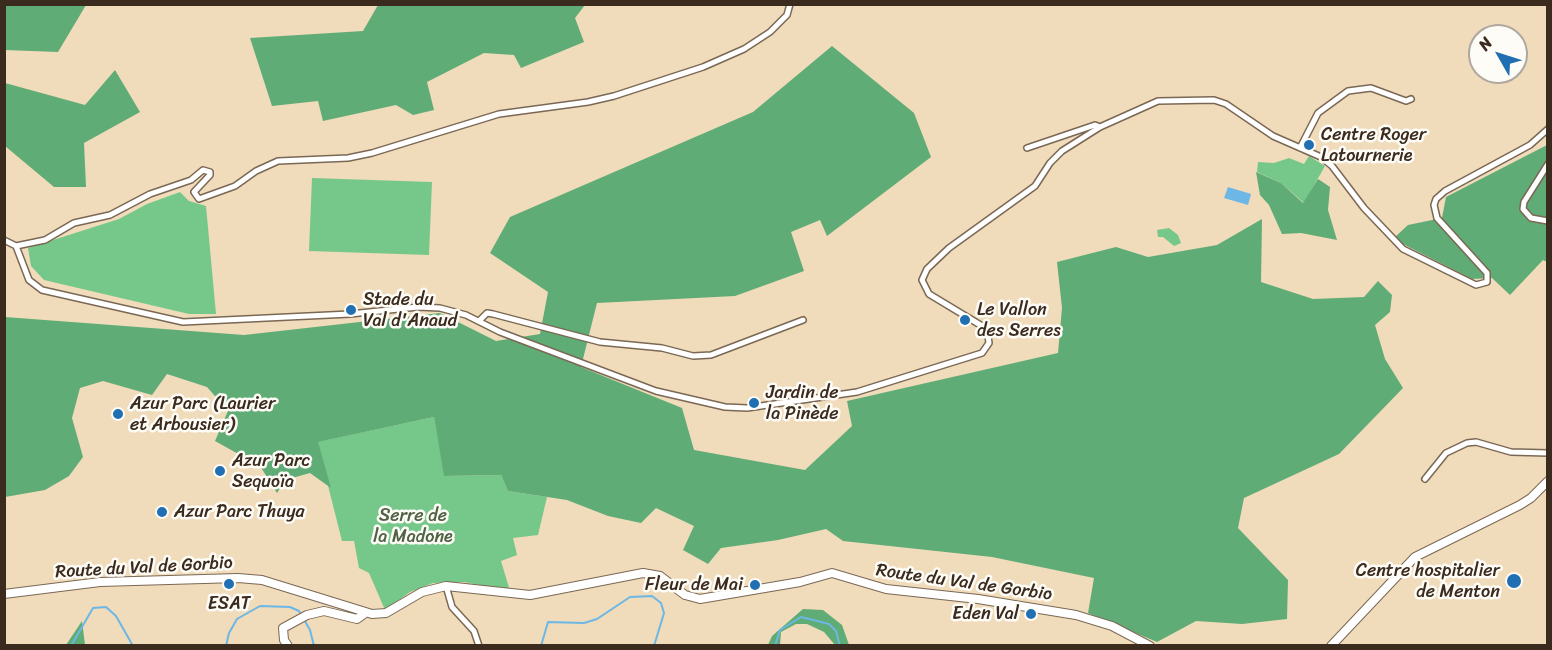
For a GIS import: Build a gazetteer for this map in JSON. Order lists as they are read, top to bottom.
{
  "streets": {
    "street": ["Route du Val de Gorbio"]
  },
  "parks": ["Serre de la Madone"],
  "places": [
    "Centre Roger Latournerie",
    "Stade du Val d'Anaud",
    "Le Vallon des Serres",
    "Jardin de la Pinède",
    "Azur Parc (Laurier et Arbousier)",
    "Azur Parc Sequoïa",
    "Azur Parc Thuya",
    "Centre hospitalier de Menton",
    "ESAT",
    "Fleur de Mai",
    "Eden Val"
  ],
  "north": "top left"
}
